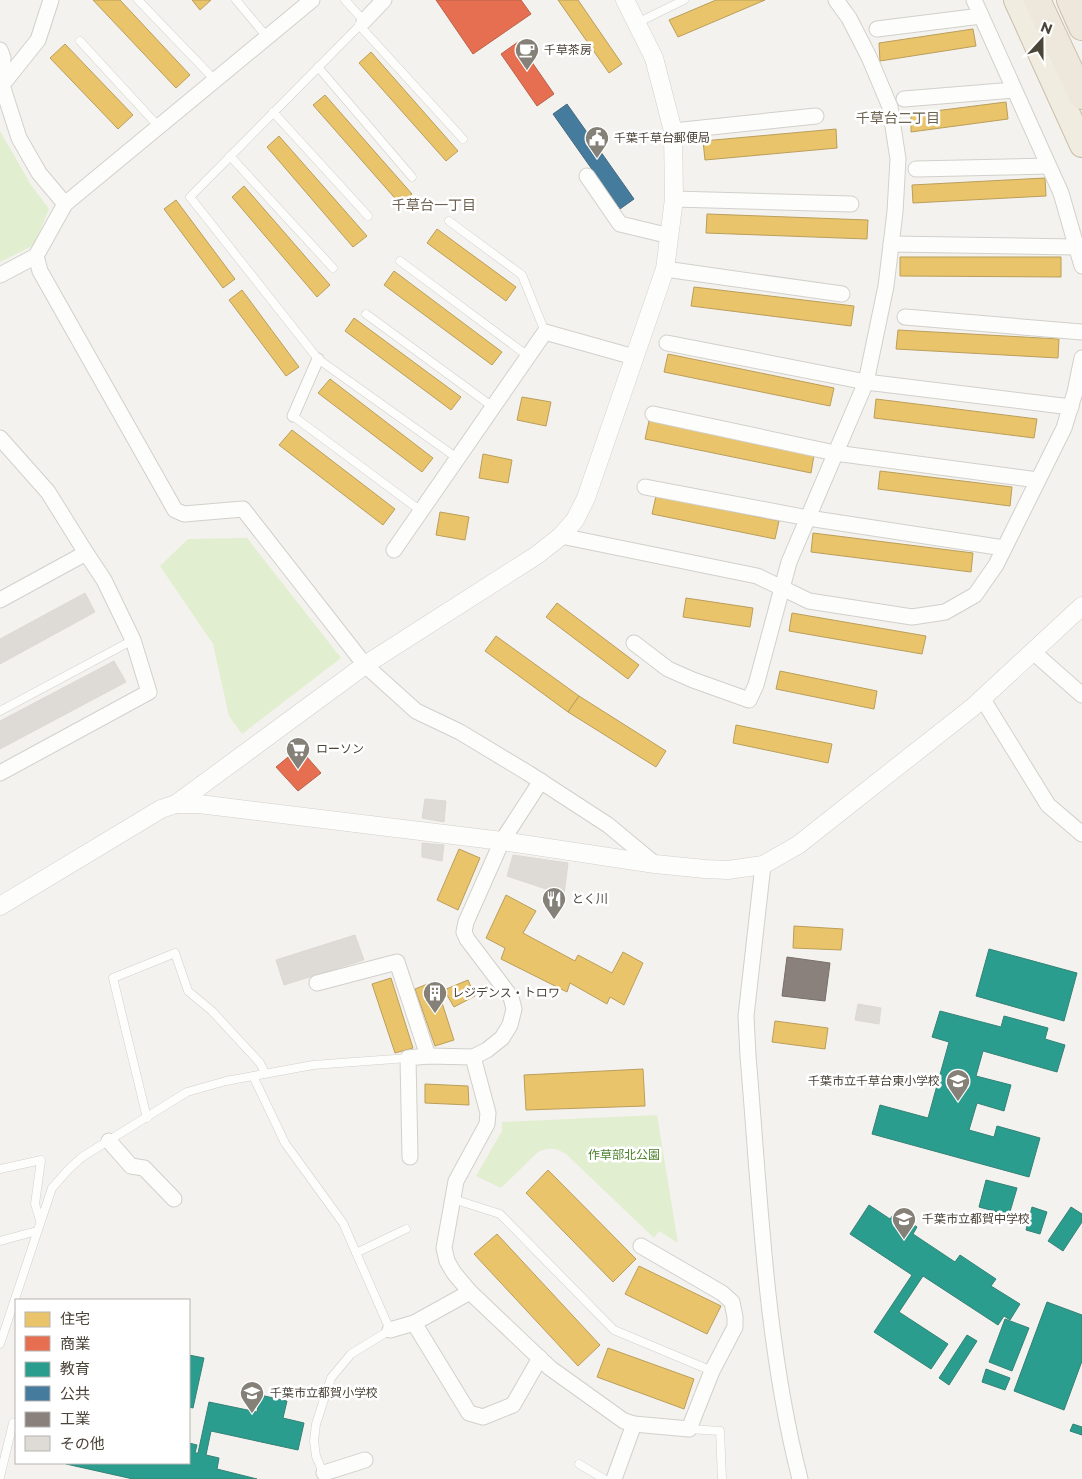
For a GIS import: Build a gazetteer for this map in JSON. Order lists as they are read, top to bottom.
{
  "districts": ["千草台二丁目", "千草台一丁目"],
  "parks": ["作草部北公園"],
  "places": {
    "cafe": ["千草茶房"],
    "public building": ["千葉千草台郵便局"],
    "supermarket": ["ローソン"],
    "restaurant": ["とく川"],
    "building": ["レジデンス・トロワ"],
    "school or university": ["千葉市立千草台東小学校", "千葉市立都賀中学校", "千葉市立都賀小学校"]
  },
  "legend": [
    "住宅",
    "商業",
    "教育",
    "公共",
    "工業",
    "その他"
  ],
  "north": "top"
}
